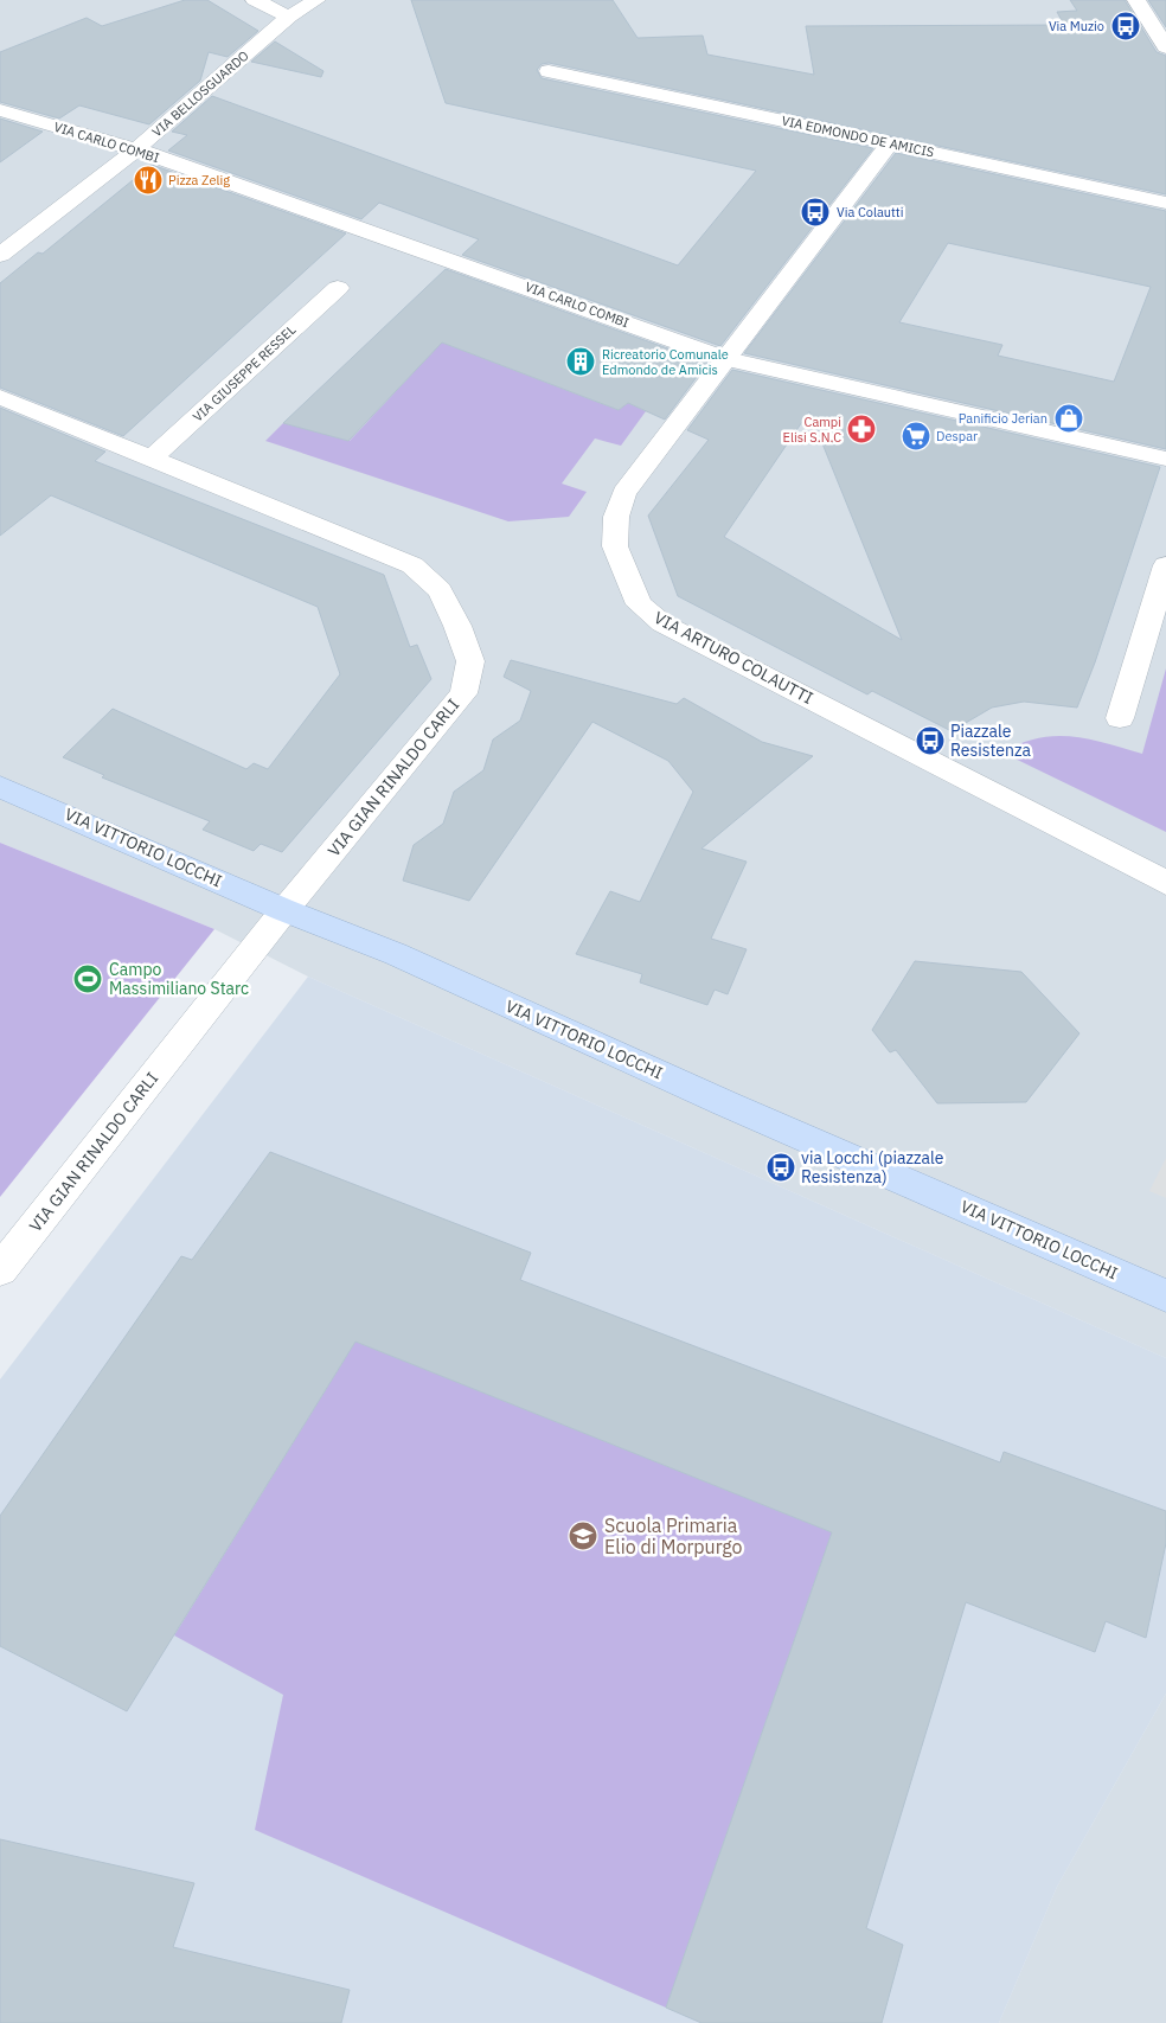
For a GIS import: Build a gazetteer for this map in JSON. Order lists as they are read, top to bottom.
{
  "streets": {
    "main road": ["VIA VITTORIO LOCCHI"],
    "street": [
      "VIA BELLOSGUARDO",
      "VIA EDMONDO DE AMICIS",
      "VIA CARLO COMBI",
      "VIA GIUSEPPE RESSEL",
      "VIA ARTURO COLAUTTI",
      "VIA GIAN RINALDO CARLI"
    ]
  },
  "crossings": [
    ["VIA BELLOSGUARDO", "VIA CARLO COMBI"],
    ["VIA EDMONDO DE AMICIS", "VIA ARTURO COLAUTTI"],
    ["VIA CARLO COMBI", "VIA ARTURO COLAUTTI"],
    ["VIA GIUSEPPE RESSEL", "VIA GIAN RINALDO CARLI"],
    ["VIA GIAN RINALDO CARLI", "VIA VITTORIO LOCCHI"]
  ],
  "places": {
    "bus stop": [
      "Via Muzio",
      "Via Colautti",
      "Piazzale Resistenza",
      "via Locchi (piazzale Resistenza)"
    ],
    "restaurant": ["Pizza Zelig"],
    "building": ["Ricreatorio Comunale Edmondo de Amicis"],
    "shop": ["Panificio Jerian"],
    "pharmacy": ["Campi Elisi S.N.C"],
    "supermarket": ["Despar"],
    "sports": ["Campo Massimiliano Starc"],
    "school or university": ["Scuola Primaria Elio di Morpurgo"]
  }
}
